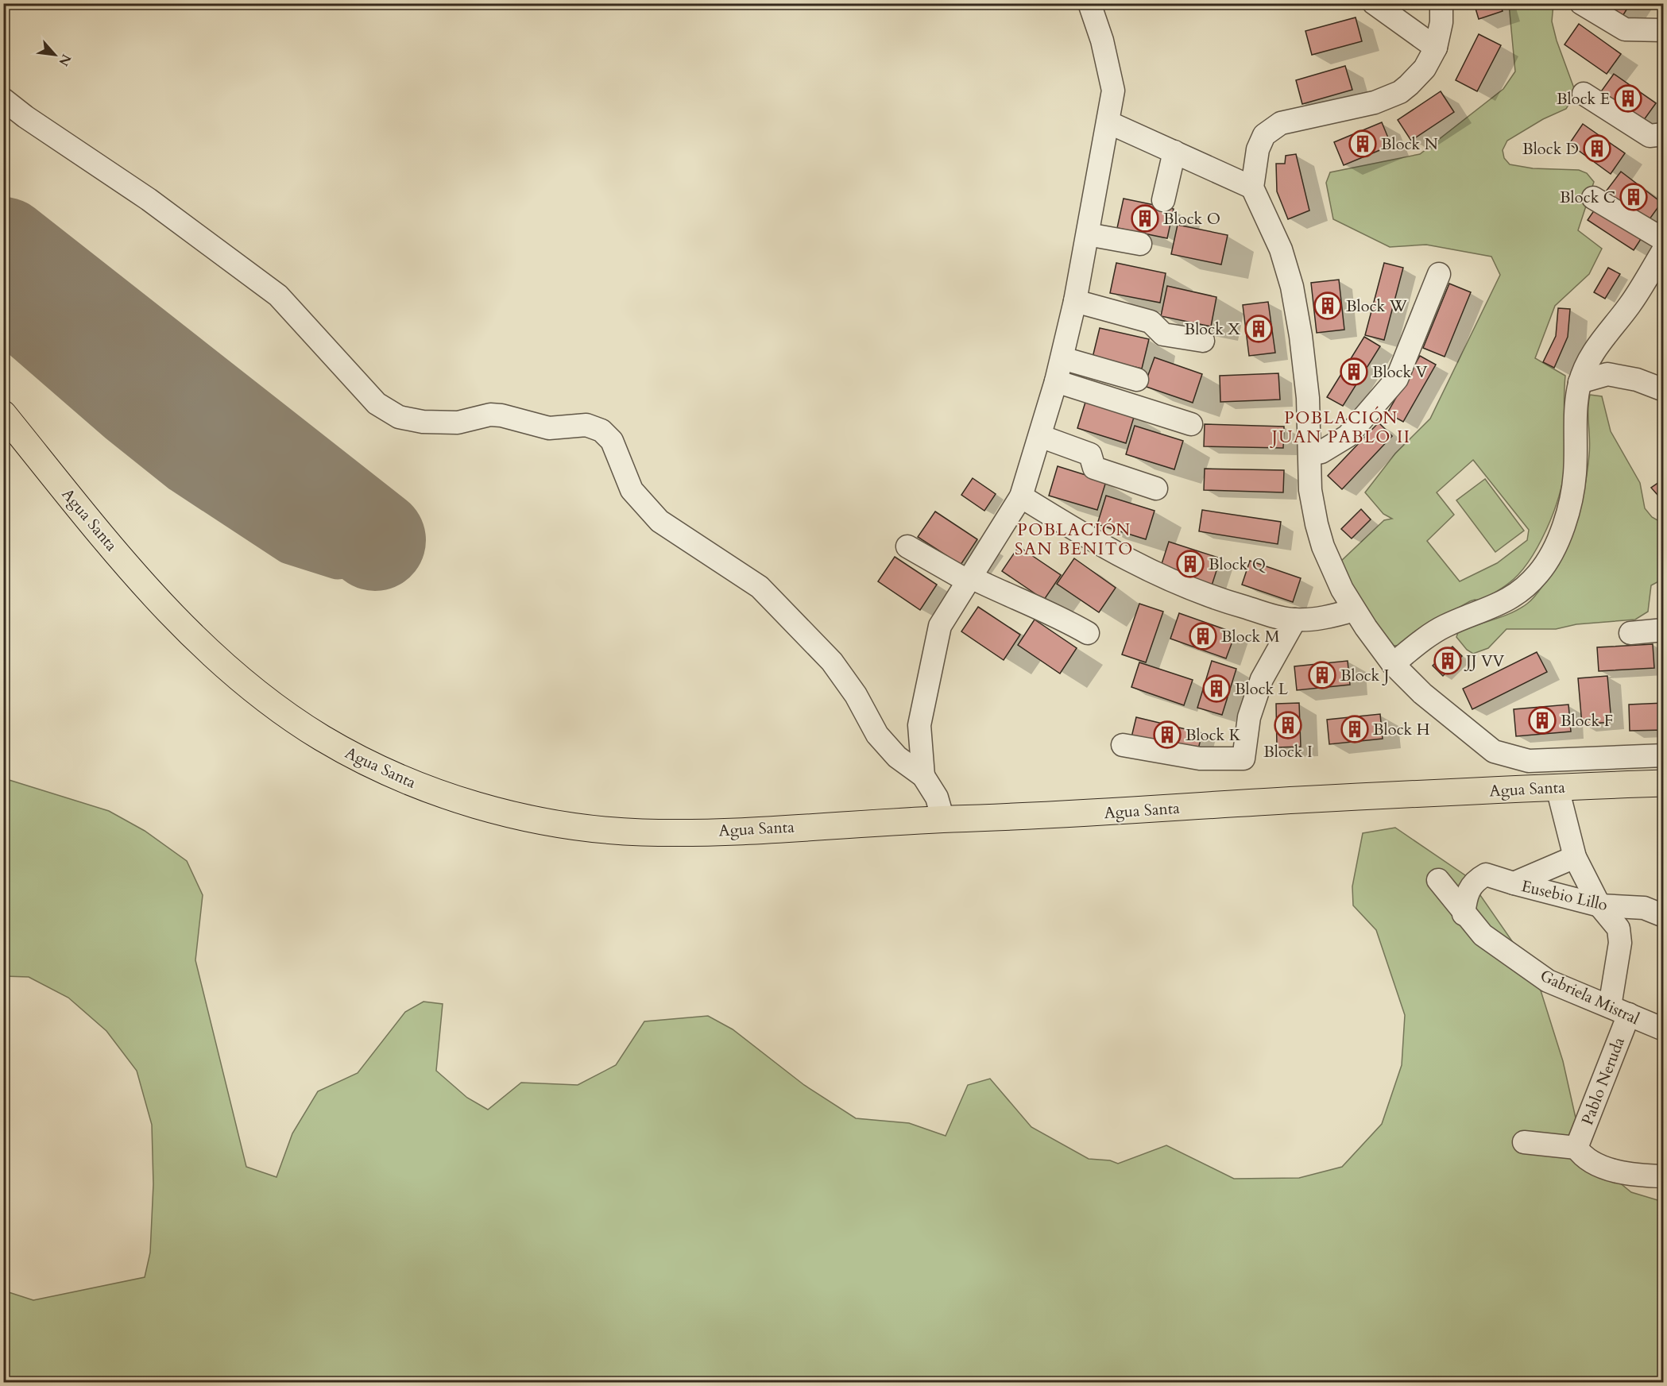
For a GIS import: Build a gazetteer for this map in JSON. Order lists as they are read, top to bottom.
{
  "streets": {
    "main road": ["Agua Santa"],
    "street": ["Eusebio Lillo", "Gabriela Mistral", "Pablo Neruda"]
  },
  "crossings": [
    ["Agua Santa", "Pablo Neruda"],
    ["Eusebio Lillo", "Gabriela Mistral"],
    ["Eusebio Lillo", "Pablo Neruda"],
    ["Gabriela Mistral", "Pablo Neruda"]
  ],
  "districts": ["POBLACIÓN JUAN PABLO II", "POBLACIÓN SAN BENITO"],
  "places": {
    "building": [
      "Block E",
      "Block N",
      "Block D",
      "Block C",
      "Block O",
      "Block W",
      "Block X",
      "Block V",
      "Block Q",
      "Block M",
      "JJ VV",
      "Block J",
      "Block L",
      "Block F",
      "Block I",
      "Block H",
      "Block K"
    ]
  },
  "north": "bottom right"
}
